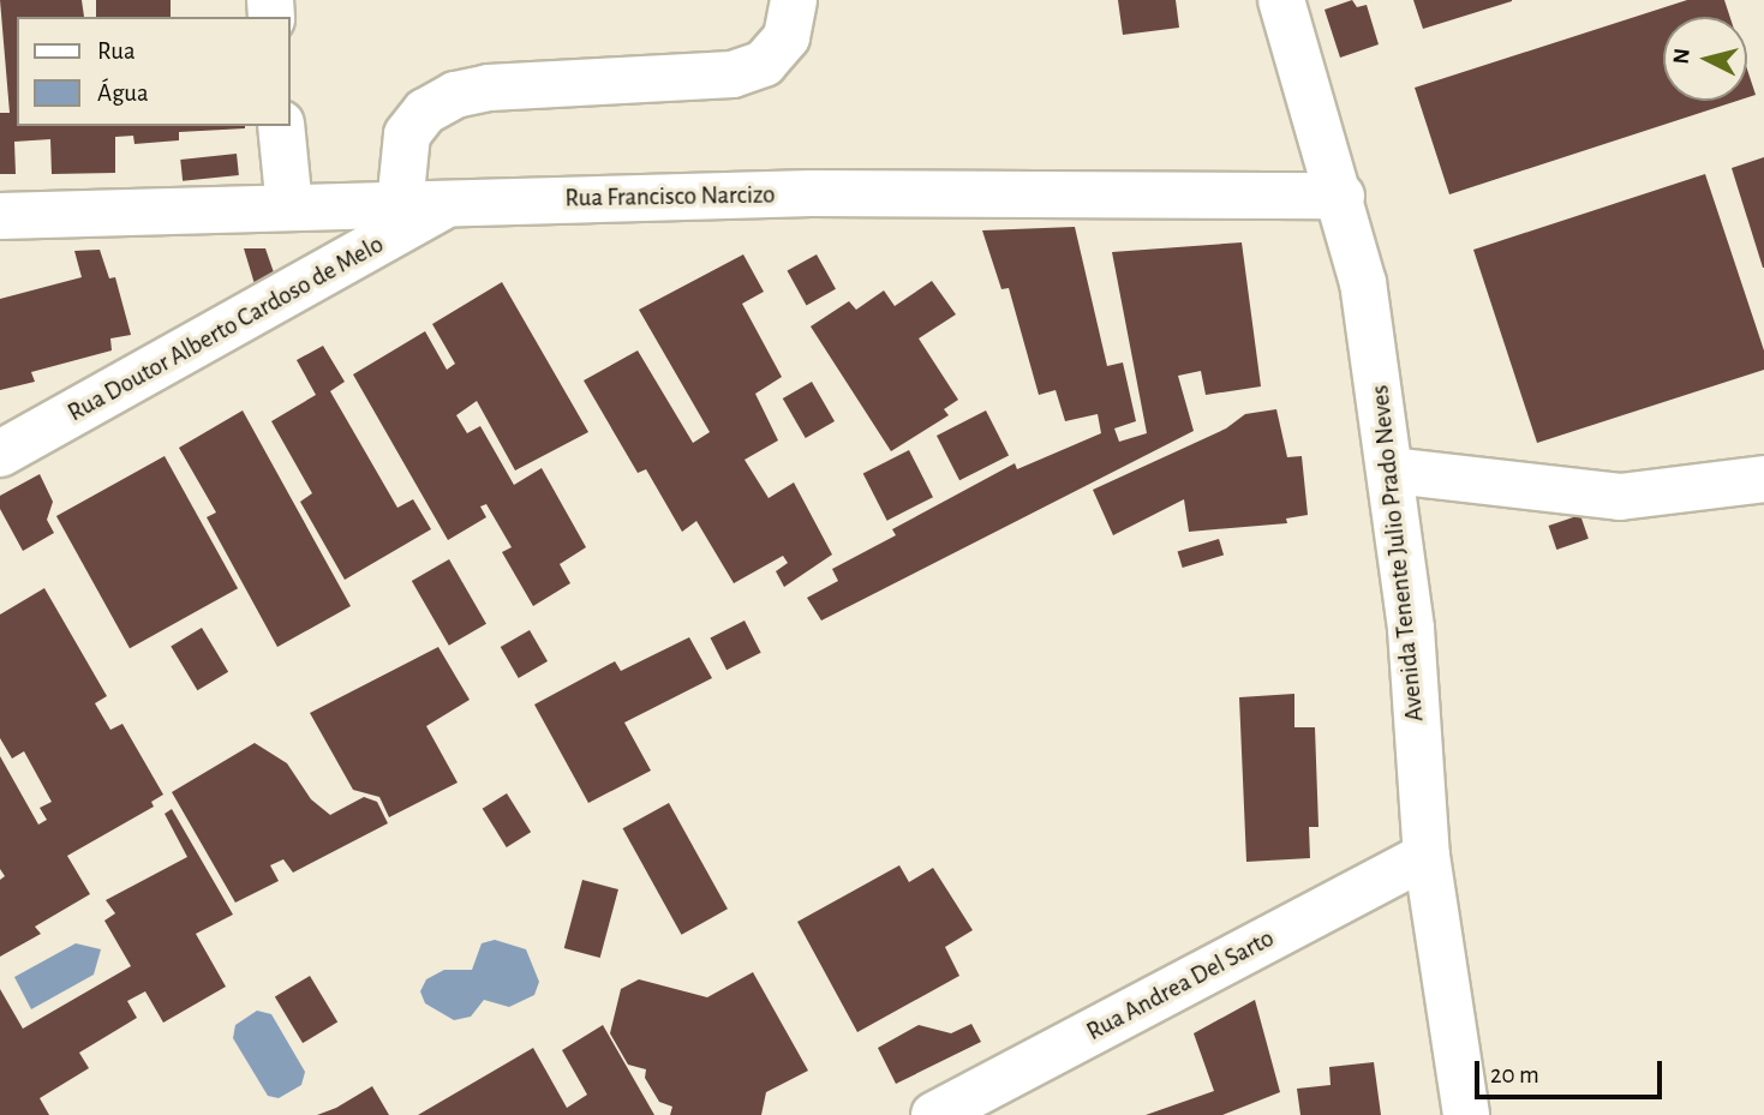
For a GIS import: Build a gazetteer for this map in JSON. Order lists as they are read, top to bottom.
{
  "streets": {
    "street": [
      "Rua Francisco Narcizo",
      "Rua Doutor Alberto Cardoso de Melo",
      "Avenida Tenente Julio Prado Neves",
      "Rua Andrea Del Sarto"
    ]
  },
  "crossings": [
    ["Rua Francisco Narcizo", "Rua Doutor Alberto Cardoso de Melo"],
    ["Rua Francisco Narcizo", "Avenida Tenente Julio Prado Neves"],
    ["Avenida Tenente Julio Prado Neves", "Rua Andrea Del Sarto"]
  ],
  "legend": ["Rua", "Água"],
  "scale_bar": "20 m",
  "north": "left"
}
